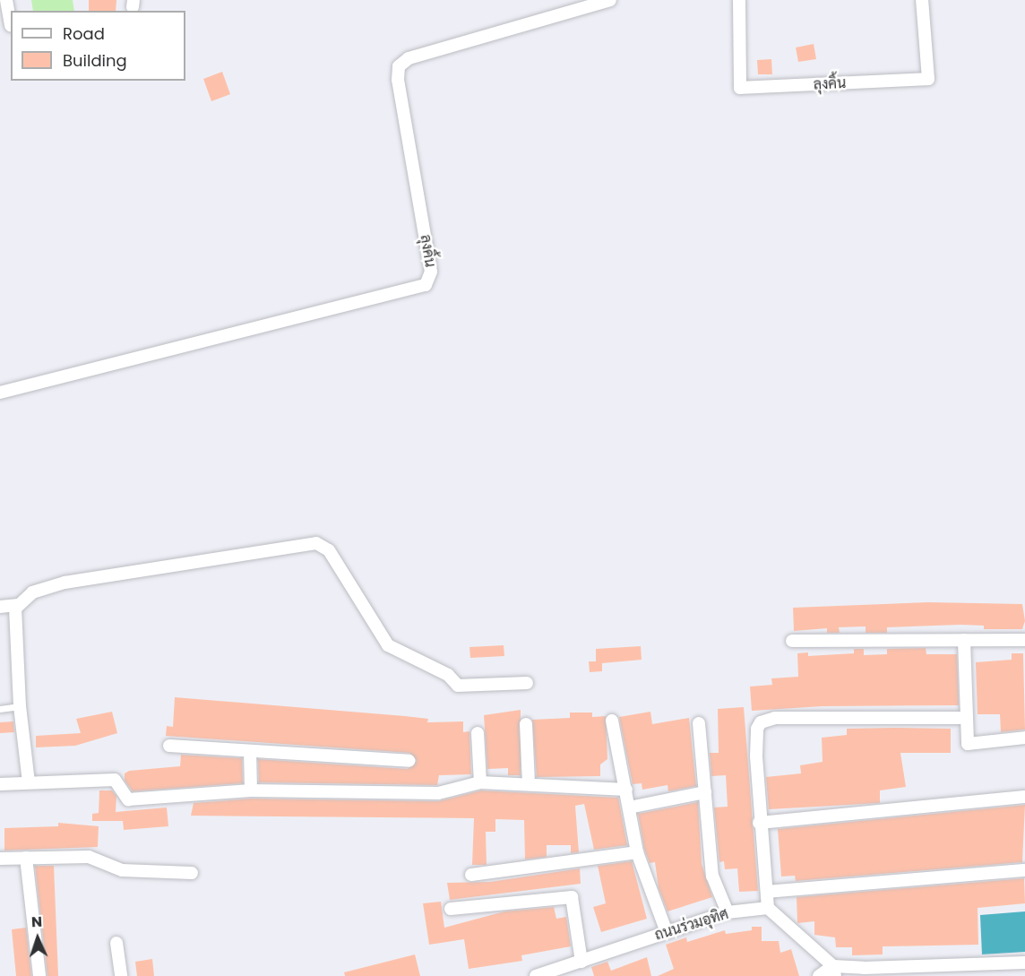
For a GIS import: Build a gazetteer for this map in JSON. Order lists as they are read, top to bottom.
{
  "streets": {
    "street": ["ลุงคิ้น", "ถนนร่วมอุทิศ"]
  },
  "legend": ["Road", "Building"],
  "north": "top"
}
